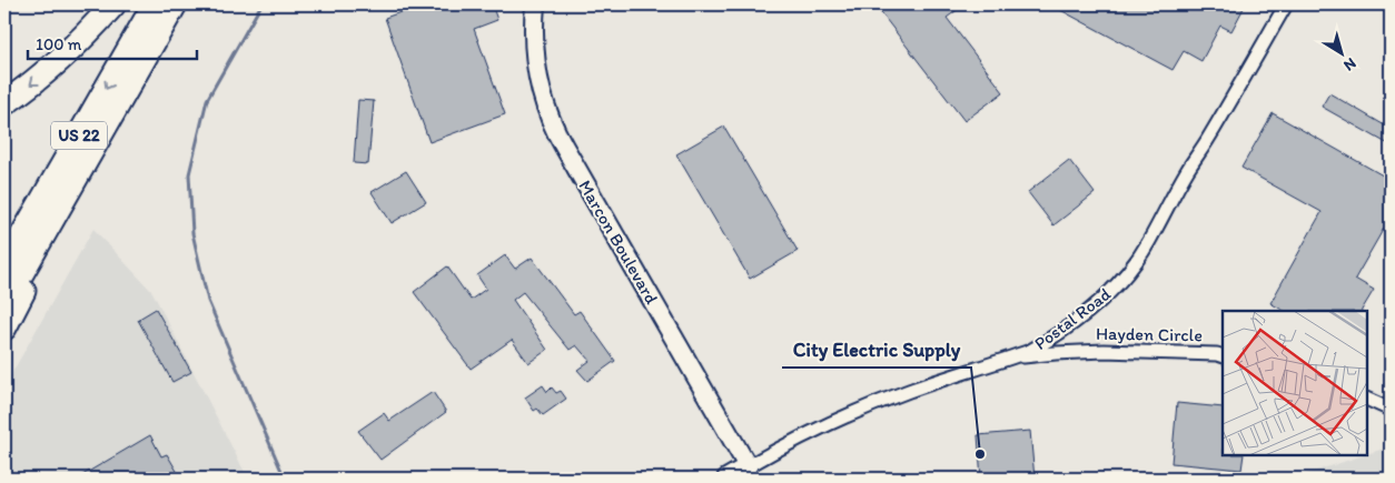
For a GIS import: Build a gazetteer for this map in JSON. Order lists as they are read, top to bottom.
{
  "streets": {
    "highway": ["US 22"],
    "street": ["Marcon Boulevard", "Postal Road", "Hayden Circle"]
  },
  "crossings": [
    ["Marcon Boulevard", "Postal Road"],
    ["Postal Road", "Hayden Circle"]
  ],
  "places": ["City Electric Supply"],
  "scale_bar": "100 m",
  "north": "bottom right"
}
